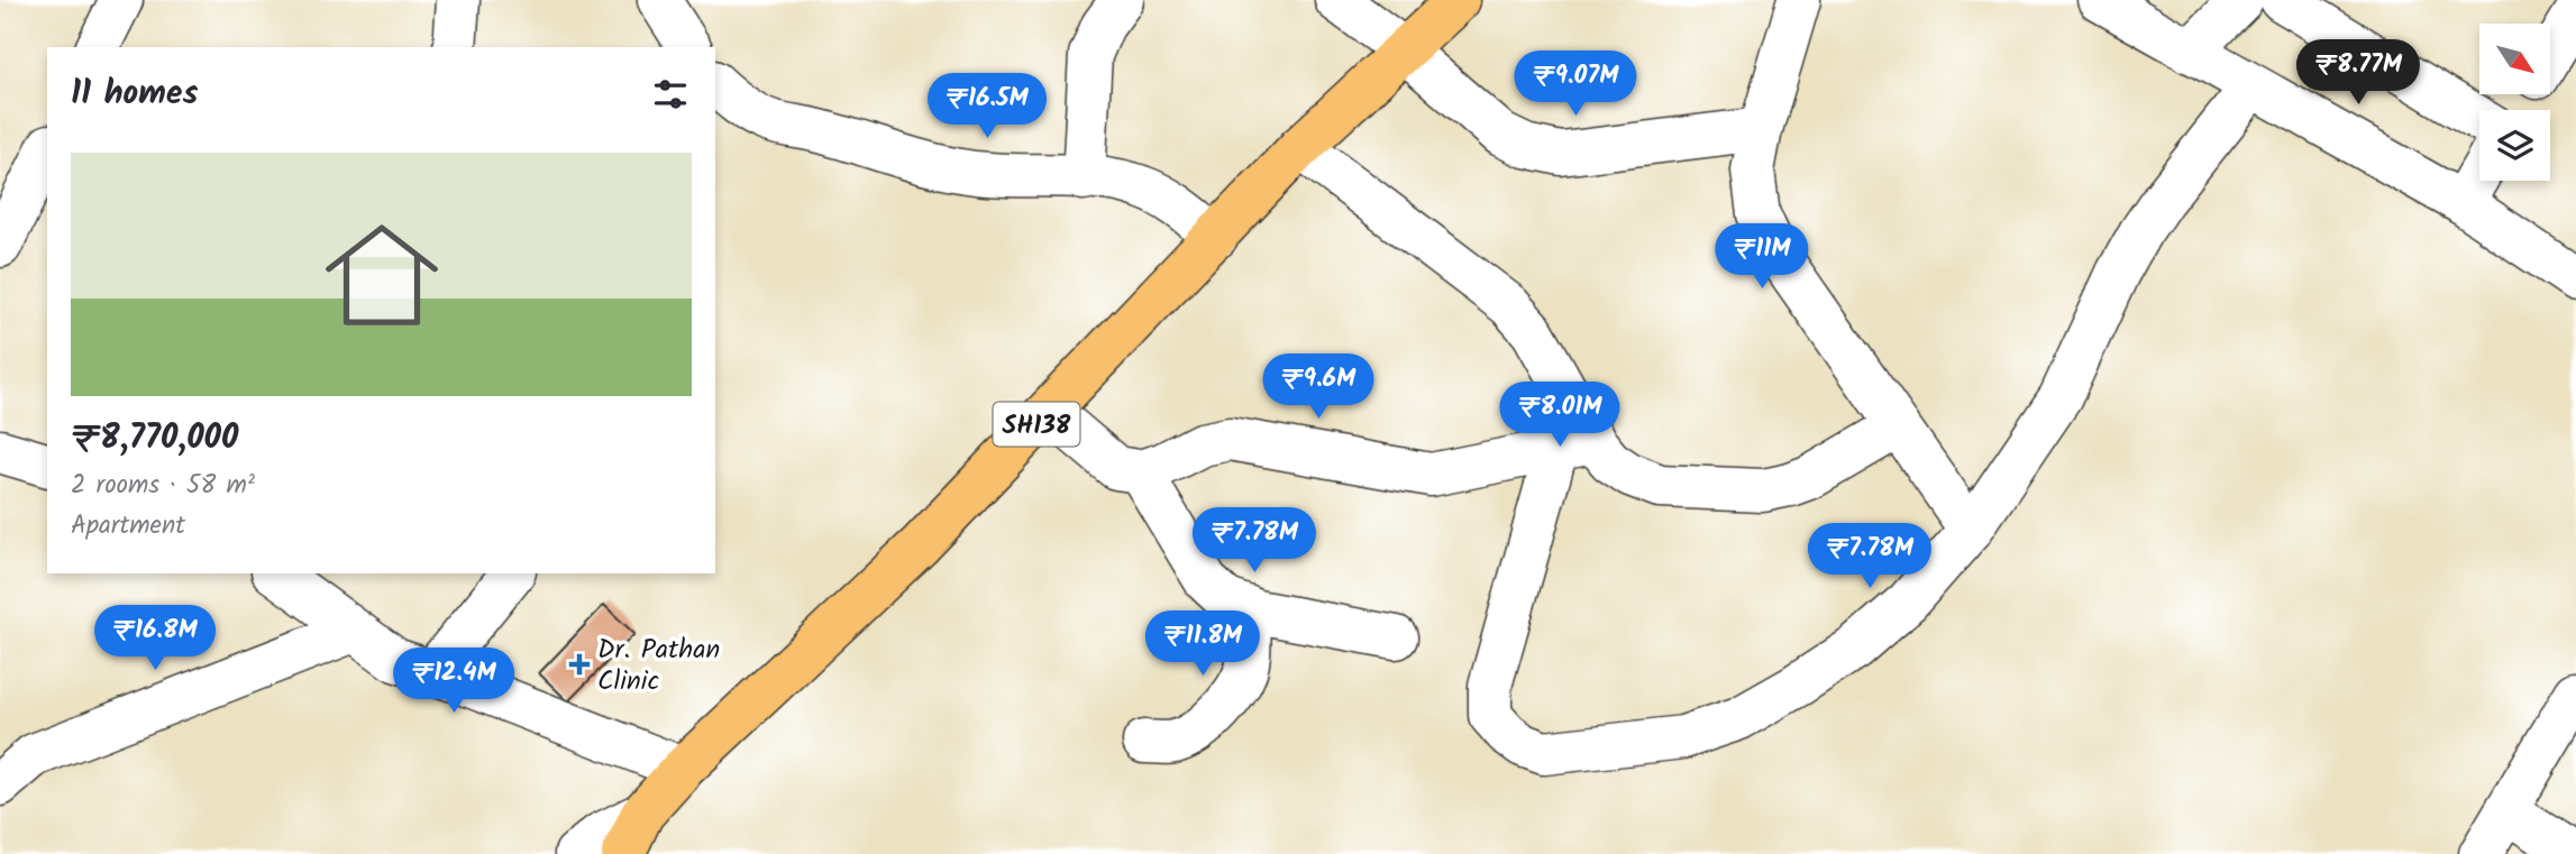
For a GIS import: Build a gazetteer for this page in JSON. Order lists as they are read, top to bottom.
{
  "streets": {
    "main road": ["SH138"]
  },
  "places": {
    "health": ["Dr. Pathan Clinic"]
  },
  "north": "bottom right",
  "page": {
    "price": [
      "₹8.77M",
      "₹9.07M",
      "₹16.5M",
      "₹11M",
      "₹9.6M",
      "₹8.01M",
      "₹7.78M",
      "₹7.78M",
      "₹16.8M",
      "₹11.8M",
      "₹12.4M"
    ],
    "heading": "11 homes",
    "list": [
      {
        "name": "₹8,770,000",
        "note": "2 rooms · 58 m² · Apartment"
      }
    ]
  }
}
